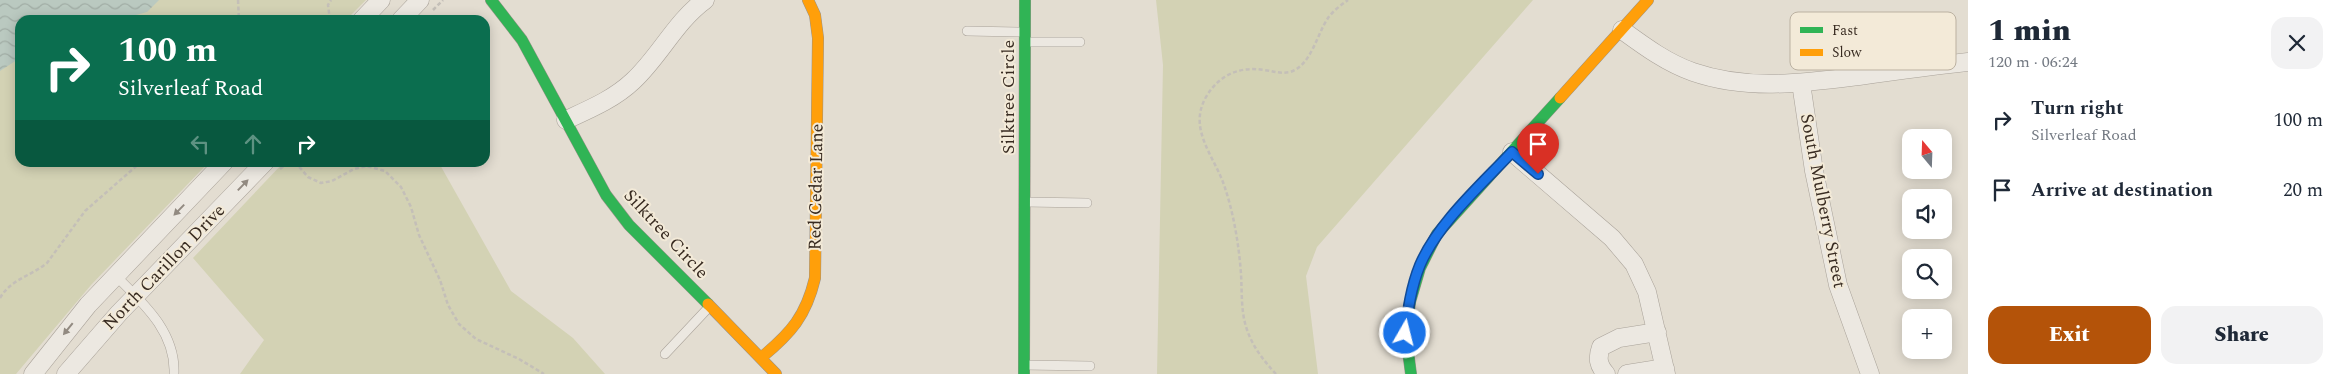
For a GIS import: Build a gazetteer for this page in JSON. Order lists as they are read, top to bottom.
{
  "streets": {
    "street": [
      "Silktree Circle",
      "Red Cedar Lane",
      "South Mulberry Street",
      "North Carillon Drive"
    ]
  },
  "crossings": [
    ["Silktree Circle", "Red Cedar Lane"]
  ],
  "legend": ["Fast", "Slow"],
  "north": "top",
  "page": {
    "heading": ["1 min", "120 m · 06:24"],
    "turn": ["100 m", "Silverleaf Road"],
    "list": [
      {
        "name": "Turn right",
        "note": "Silverleaf Road",
        "value": "100 m"
      },
      {
        "name": "Arrive at destination",
        "value": "20 m"
      }
    ],
    "map_buttons": "+",
    "buttons": ["Exit", "Share"]
  }
}
